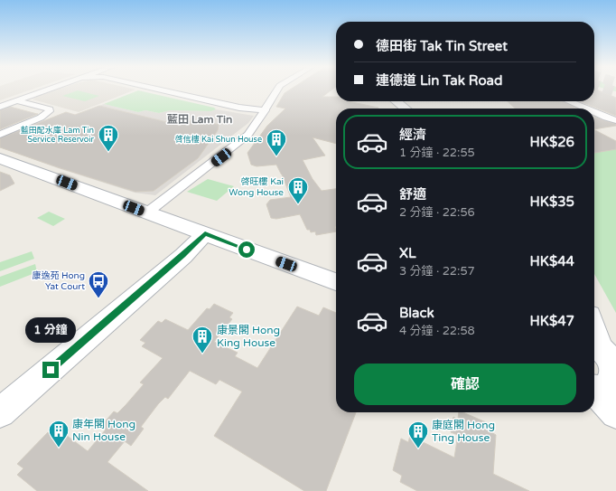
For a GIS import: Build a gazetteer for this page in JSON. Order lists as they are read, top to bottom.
{
  "districts": ["藍田 Lam Tin"],
  "places": {
    "building": [
      "藍田配水庫 Lam Tin Service Reservoir",
      "啓信樓 Kai Shun House",
      "啓旺樓 Kai Wong House",
      "康景閣 Hong King House",
      "康年閣 Hong Nin House",
      "康庭閣 Hong Ting House"
    ],
    "bus stop": ["康逸苑 Hong Yat Court"]
  },
  "page": {
    "banner": ["德田街 Tak Tin Street", "連德道 Lin Tak Road"],
    "list": [
      {
        "name": "經濟",
        "note": "1 分鐘 · 22:55",
        "value": "HK$26"
      },
      {
        "name": "舒適",
        "note": "2 分鐘 · 22:56",
        "value": "HK$35"
      },
      {
        "name": "XL",
        "note": "3 分鐘 · 22:57",
        "value": "HK$44"
      },
      {
        "name": "Black",
        "note": "4 分鐘 · 22:58",
        "value": "HK$47"
      }
    ],
    "bubble": "1 分鐘",
    "buttons": "確認"
  }
}
